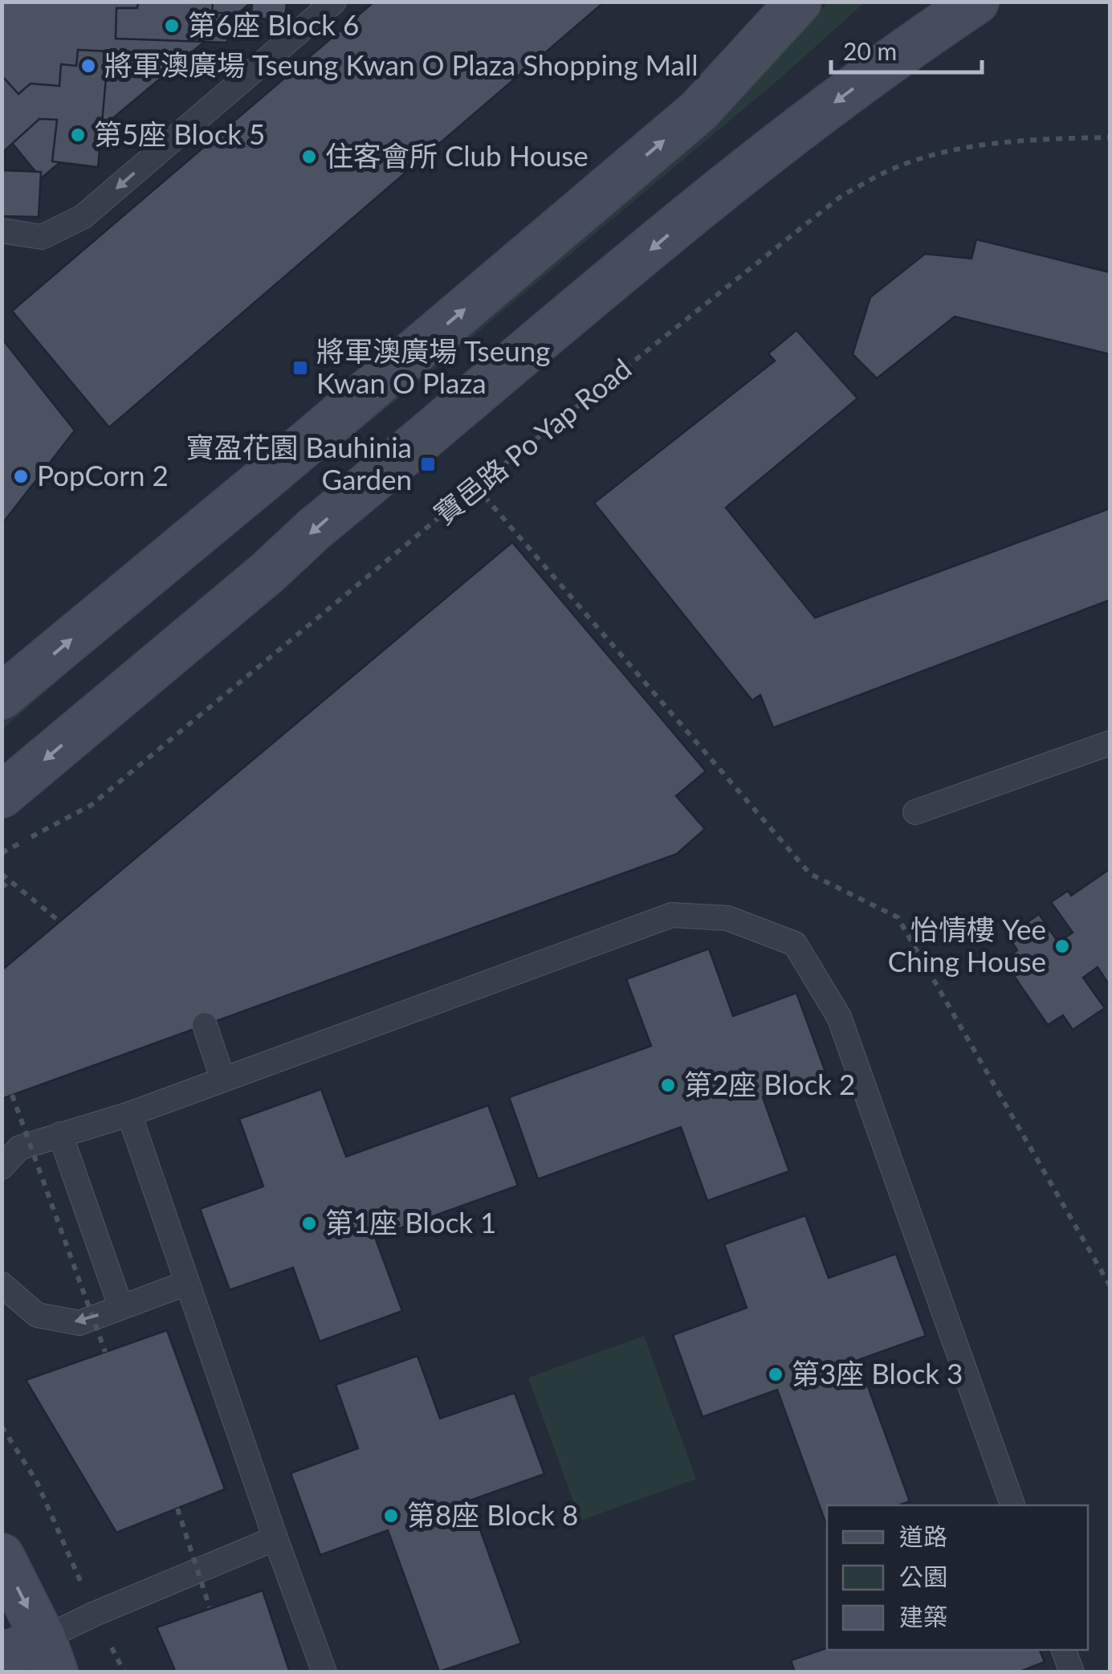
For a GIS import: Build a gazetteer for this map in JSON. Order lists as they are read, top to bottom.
{
  "streets": {
    "path": ["寶邑路 Po Yap Road"]
  },
  "places": {
    "other": [
      "第6座 Block 6",
      "將軍澳廣場 Tseung Kwan O Plaza Shopping Mall",
      "第5座 Block 5",
      "住客會所 Club House",
      "PopCorn 2",
      "怡情樓 Yee Ching House",
      "第2座 Block 2",
      "第1座 Block 1",
      "第3座 Block 3",
      "第8座 Block 8"
    ],
    "transit": ["將軍澳廣場 Tseung Kwan O Plaza", "寶盈花園 Bauhinia Garden"]
  },
  "legend": ["道路", "公園", "建築"],
  "scale_bar": "20 m"
}
